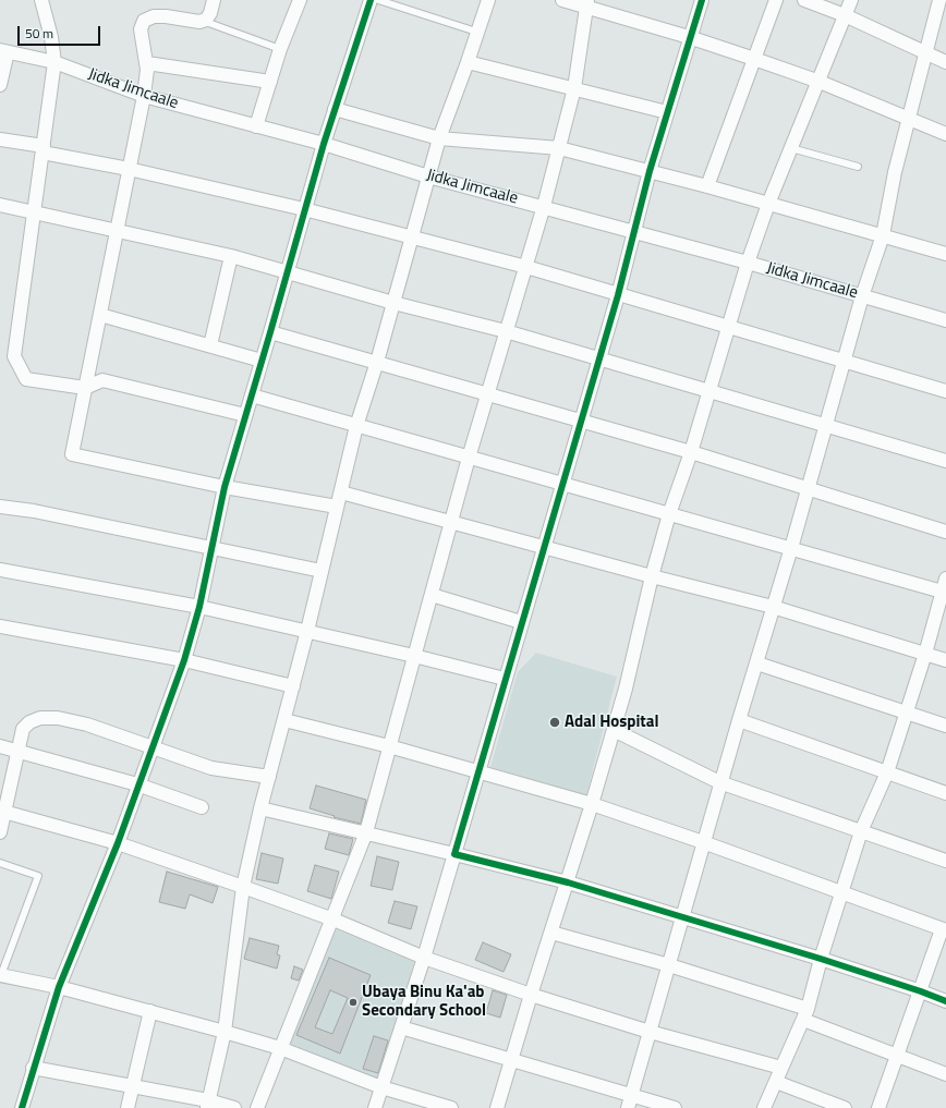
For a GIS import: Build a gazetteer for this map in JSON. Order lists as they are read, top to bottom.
{
  "streets": {
    "street": ["Jidka Jimcaale"]
  },
  "places": ["Adal Hospital", "Ubaya Binu Ka'ab Secondary School"],
  "scale_bar": "50 m"
}
